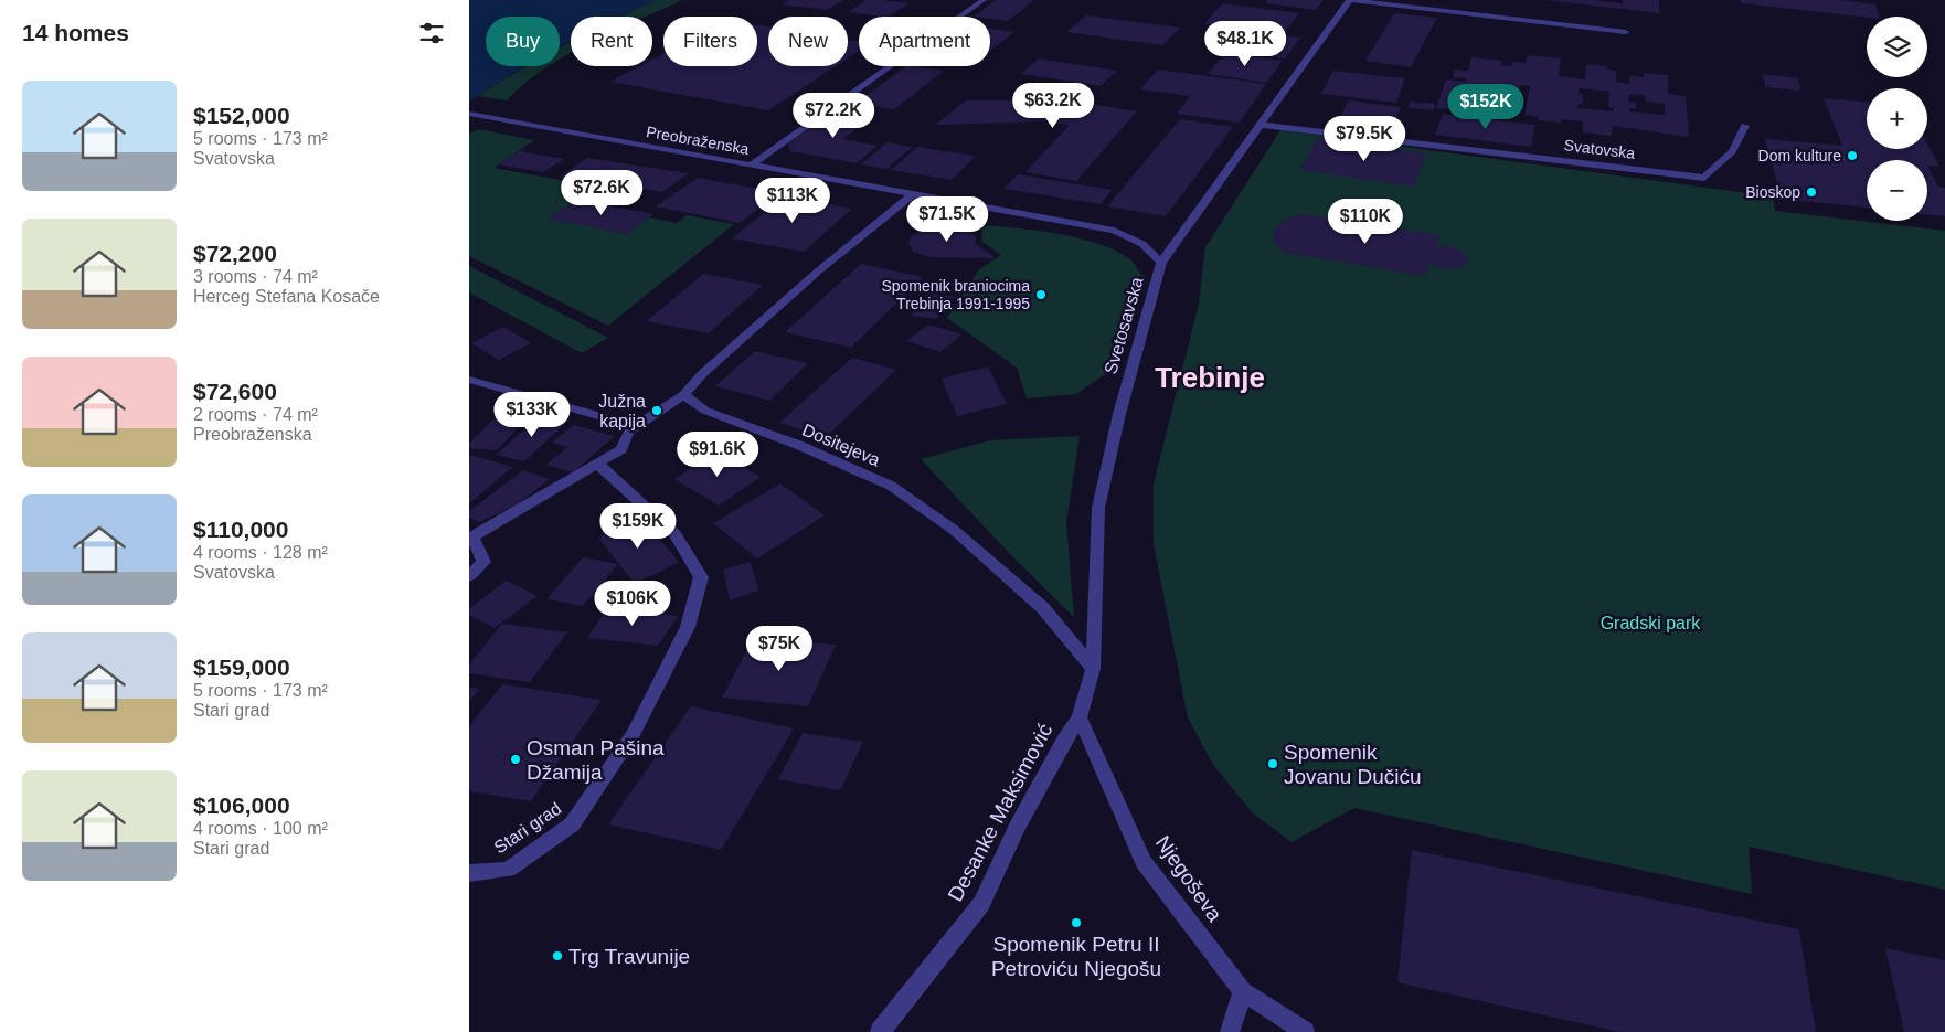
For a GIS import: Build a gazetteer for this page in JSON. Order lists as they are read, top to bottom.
{
  "streets": {
    "street": [
      "Preobraženska",
      "Svatovska",
      "Svetosavska",
      "Dositejeva",
      "Desanke Maksimović",
      "Stari grad",
      "Njegoševa"
    ]
  },
  "crossings": [
    ["Preobraženska", "Svetosavska"],
    ["Svatovska", "Svetosavska"],
    ["Svetosavska", "Dositejeva"],
    ["Svetosavska", "Desanke Maksimović"],
    ["Svetosavska", "Njegoševa"],
    ["Desanke Maksimović", "Njegoševa"]
  ],
  "districts": ["Trebinje"],
  "parks": ["Gradski park"],
  "places": [
    "Dom kulture",
    "Bioskop",
    "Spomenik braniocima Trebinja 1991-1995",
    "Južna kapija",
    "Osman Pašina Džamija",
    "Spomenik Jovanu Dučiću",
    "Spomenik Petru II Petroviću Njegošu",
    "Trg Travunije"
  ],
  "page": {
    "heading": "14 homes",
    "map_buttons": ["+", "−"],
    "chip": [
      "Buy",
      "Rent",
      "Filters",
      "New",
      "Apartment"
    ],
    "price": [
      "$48.1K",
      "$63.2K",
      "$152K",
      "$72.2K",
      "$79.5K",
      "$72.6K",
      "$113K",
      "$71.5K",
      "$110K",
      "$133K",
      "$91.6K",
      "$159K",
      "$106K",
      "$75K"
    ],
    "list": [
      {
        "name": "$152,000",
        "note": "5 rooms · 173 m² · Svatovska"
      },
      {
        "name": "$72,200",
        "note": "3 rooms · 74 m² · Herceg Stefana Kosače"
      },
      {
        "name": "$72,600",
        "note": "2 rooms · 74 m² · Preobraženska"
      },
      {
        "name": "$110,000",
        "note": "4 rooms · 128 m² · Svatovska"
      },
      {
        "name": "$159,000",
        "note": "5 rooms · 173 m² · Stari grad"
      },
      {
        "name": "$106,000",
        "note": "4 rooms · 100 m² · Stari grad"
      }
    ]
  }
}
